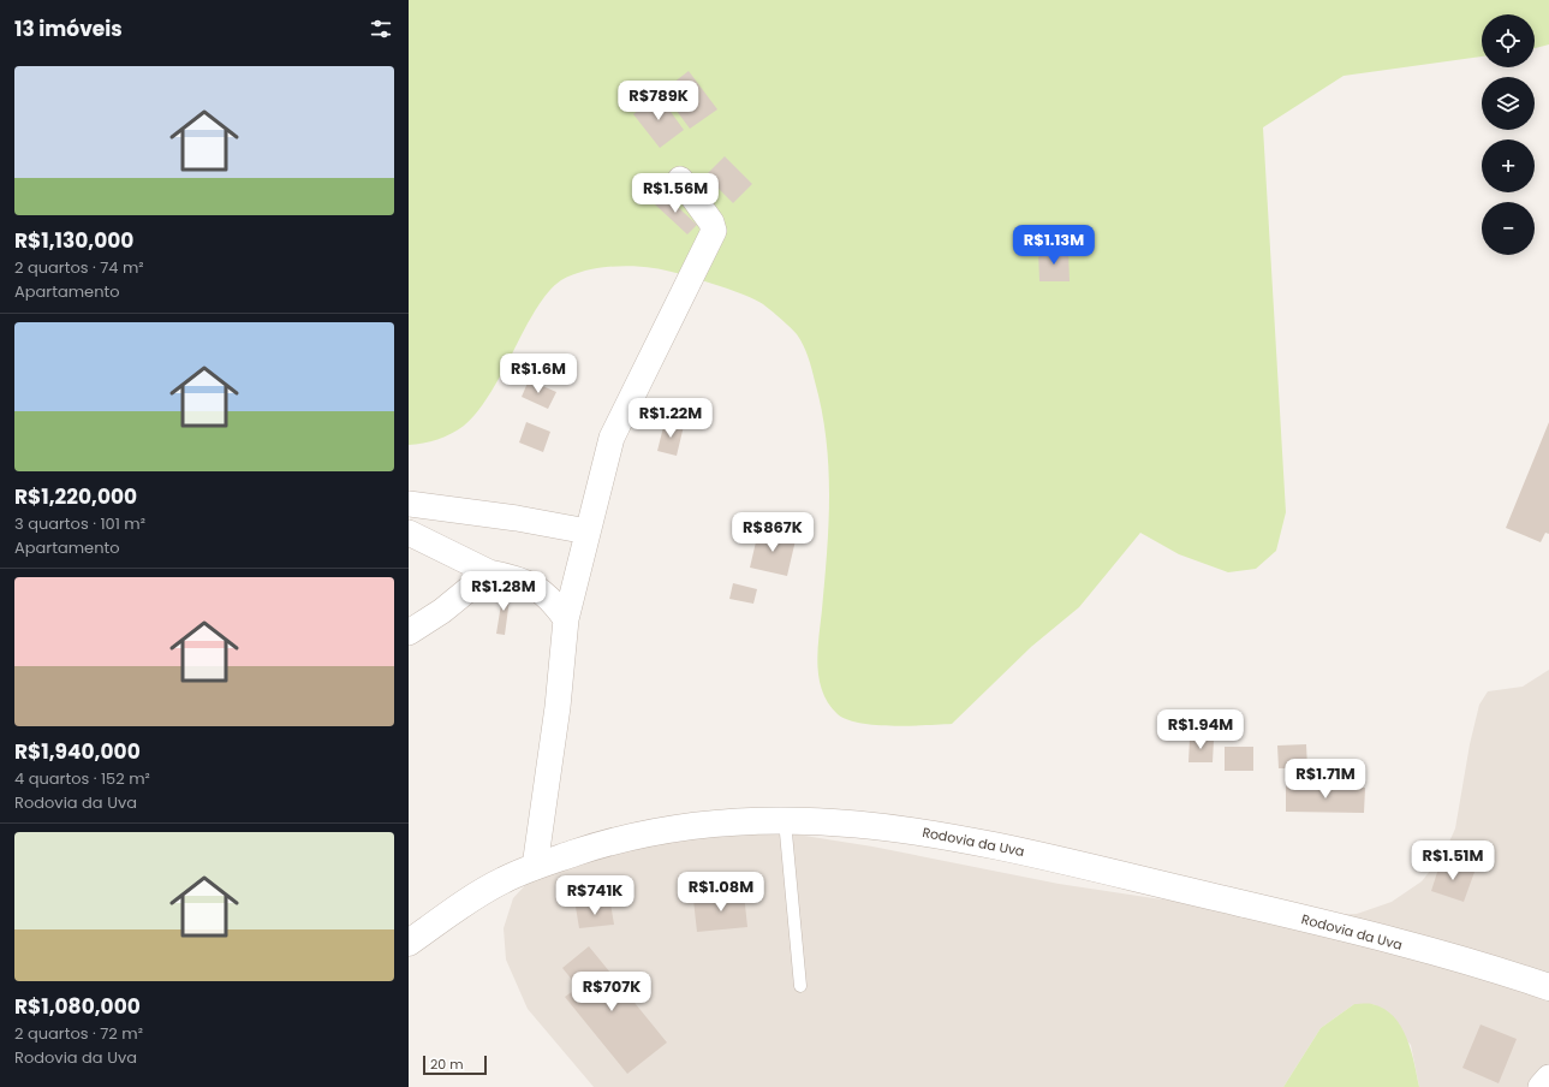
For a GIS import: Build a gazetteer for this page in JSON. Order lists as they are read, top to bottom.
{
  "streets": {
    "street": ["Rodovia da Uva"]
  },
  "scale_bar": "20 m",
  "page": {
    "heading": "13 imóveis",
    "map_buttons": ["+", "−"],
    "list": [
      {
        "name": "R$1,130,000",
        "note": "2 quartos · 74 m² · Apartamento"
      },
      {
        "name": "R$1,220,000",
        "note": "3 quartos · 101 m² · Apartamento"
      },
      {
        "name": "R$1,940,000",
        "note": "4 quartos · 152 m² · Rodovia da Uva"
      },
      {
        "name": "R$1,080,000",
        "note": "2 quartos · 72 m² · Rodovia da Uva"
      }
    ],
    "price": [
      "R$789K",
      "R$1.56M",
      "R$1.13M",
      "R$1.6M",
      "R$1.22M",
      "R$867K",
      "R$1.28M",
      "R$1.94M",
      "R$1.71M",
      "R$1.51M",
      "R$1.08M",
      "R$741K",
      "R$707K"
    ],
    "scale": "20 m"
  }
}
